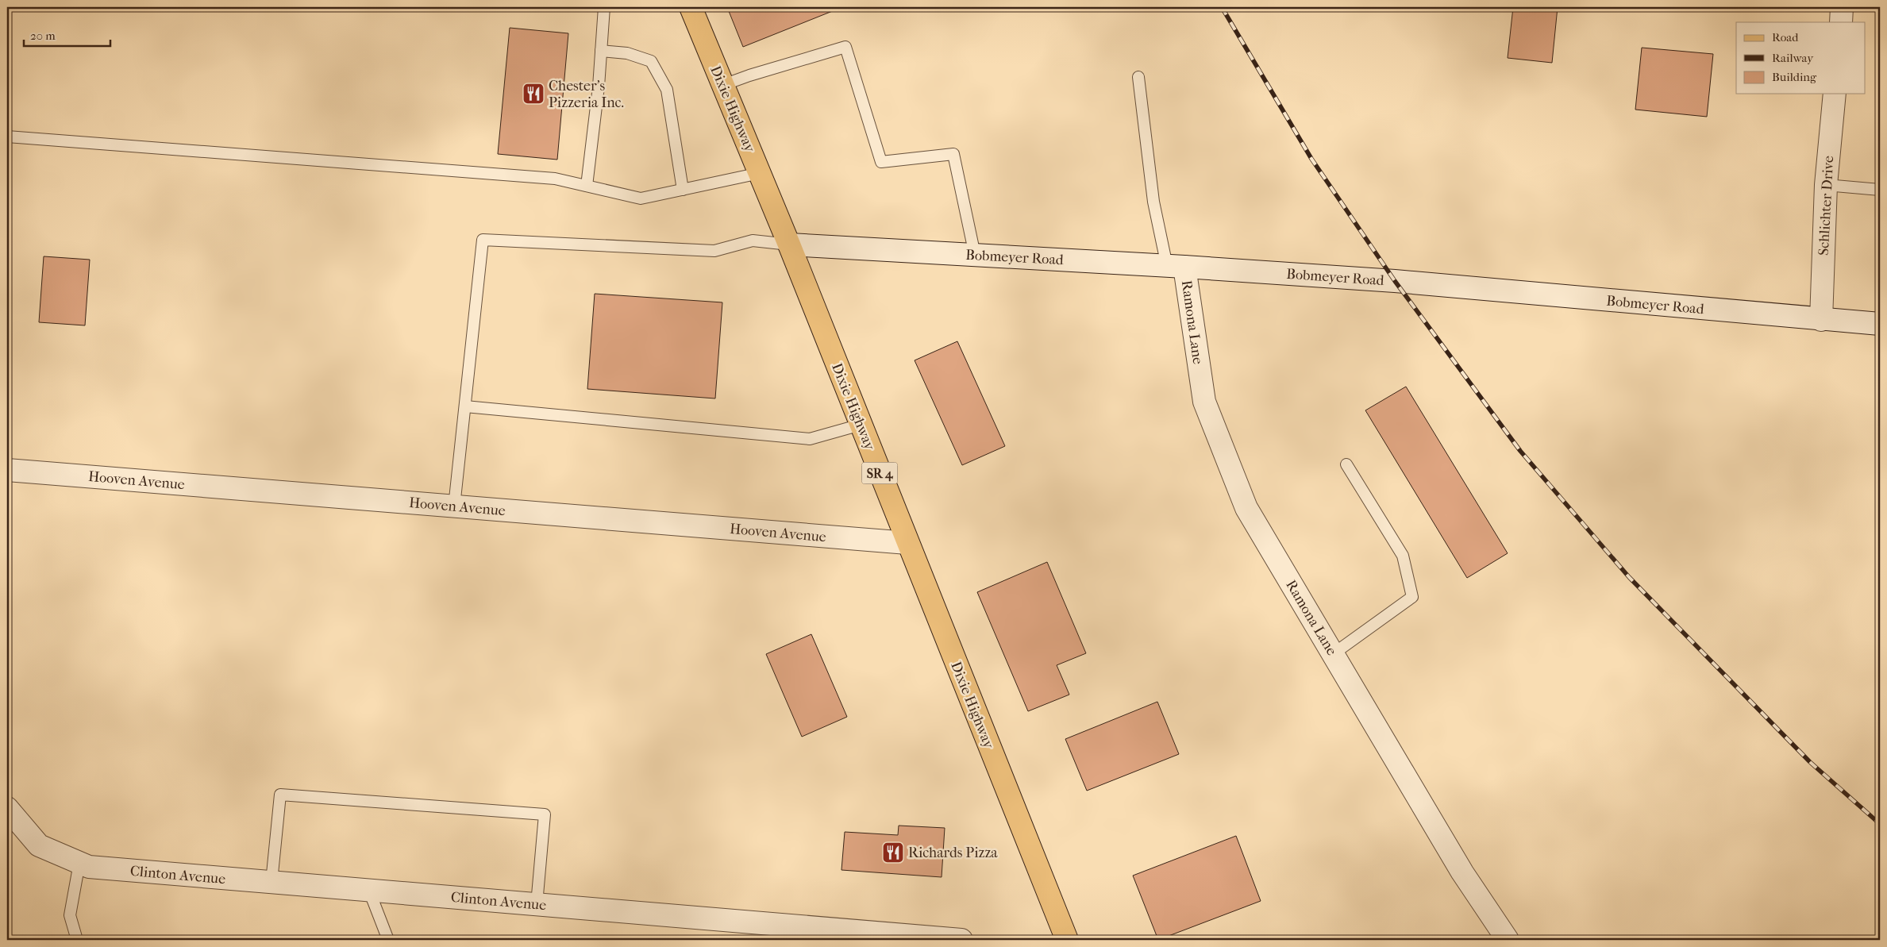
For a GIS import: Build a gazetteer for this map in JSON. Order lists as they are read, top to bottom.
{
  "streets": {
    "main road": ["Dixie Highway", "SR 4"],
    "street": [
      "Schlichter Drive",
      "Bobmeyer Road",
      "Ramona Lane",
      "Hooven Avenue",
      "Clinton Avenue"
    ]
  },
  "crossings": [
    ["Dixie Highway", "Bobmeyer Road"],
    ["Dixie Highway", "Hooven Avenue"],
    ["Schlichter Drive", "Bobmeyer Road"],
    ["Bobmeyer Road", "Ramona Lane"]
  ],
  "places": {
    "restaurant": ["Chester's Pizzeria Inc.", "Richards Pizza"]
  },
  "legend": ["Road", "Railway", "Building"],
  "scale_bar": "20 m"
}
